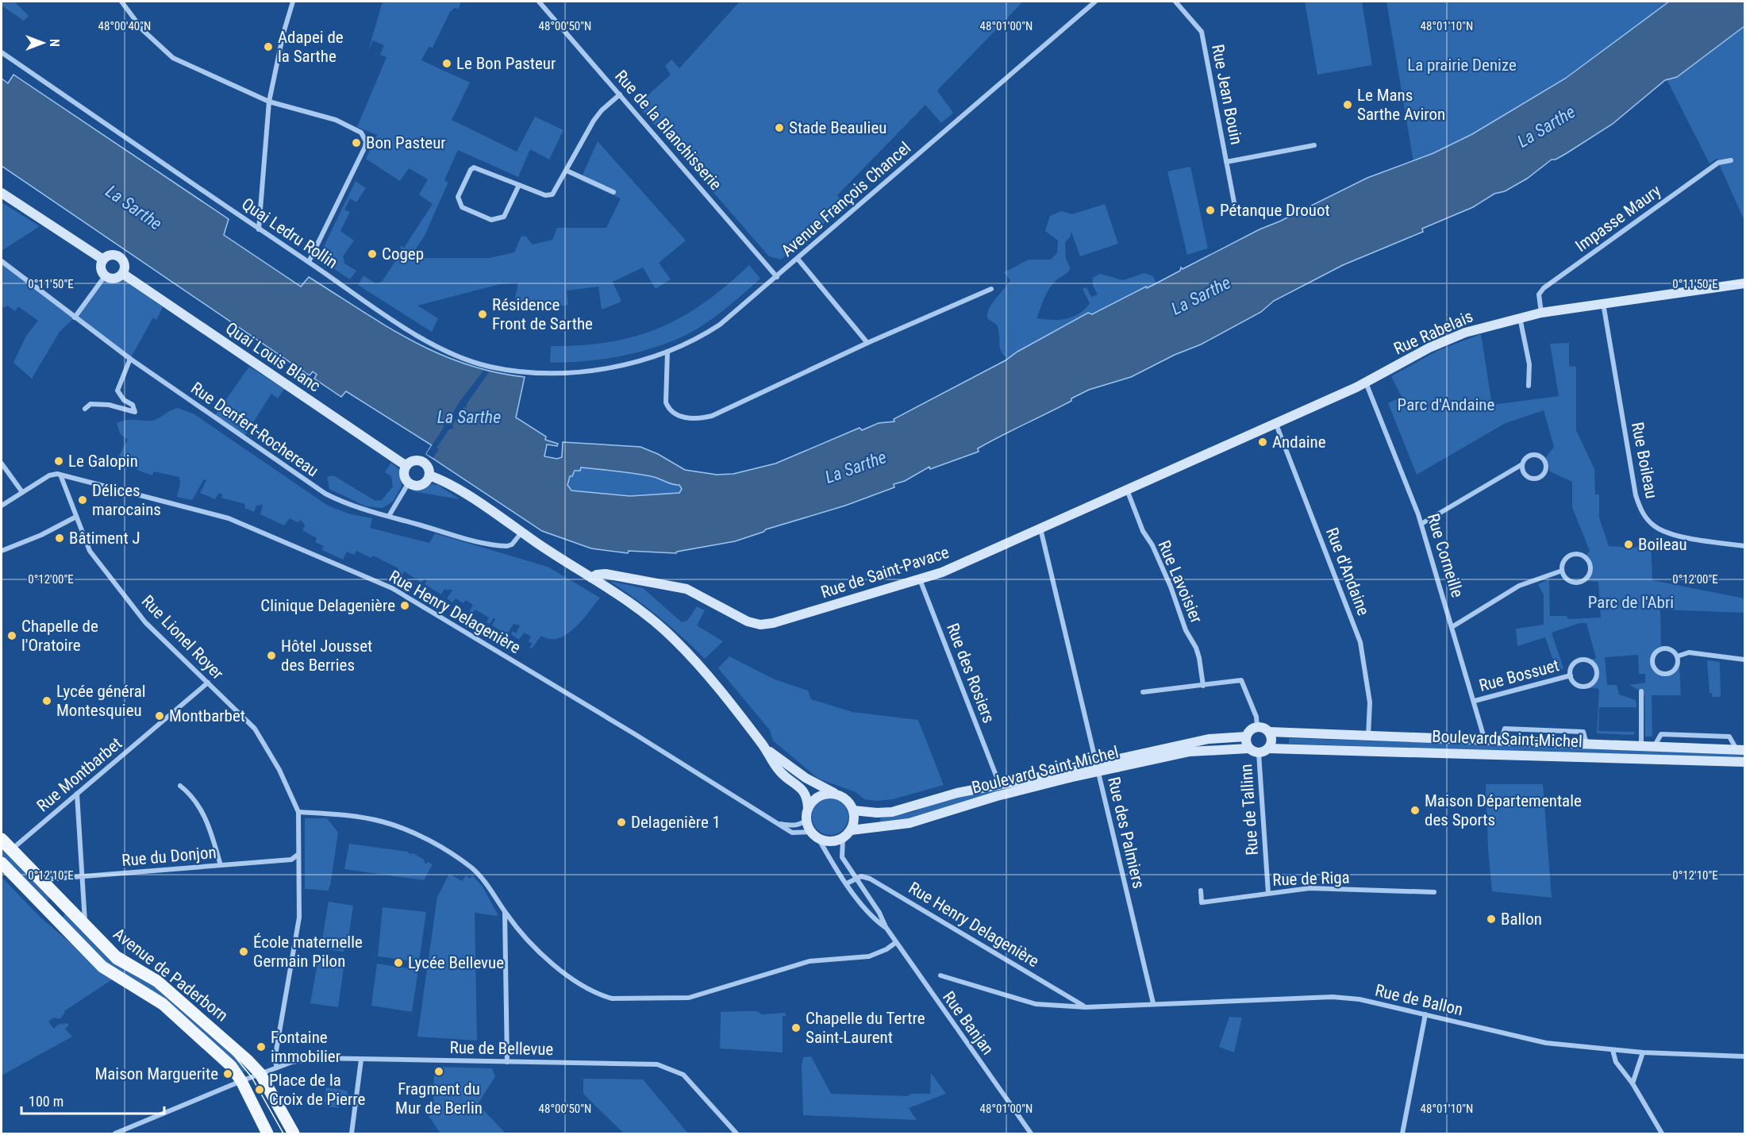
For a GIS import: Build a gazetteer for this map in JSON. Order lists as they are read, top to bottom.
{
  "streets": {
    "main road": [
      "Rue Rabelais",
      "Quai Louis Blanc",
      "Rue de Saint-Pavace",
      "Boulevard Saint-Michel",
      "Avenue de Paderborn"
    ],
    "street": [
      "Rue Jean Bouin",
      "Rue de la Blanchisserie",
      "Avenue François Chancel",
      "Impasse Maury",
      "Quai Ledru Rollin",
      "Rue Denfert-Rochereau",
      "Rue Boileau",
      "Rue Corneille",
      "Rue d'Andaine",
      "Rue Lavoisier",
      "Rue Henry Delagenière",
      "Rue Lionel Royer",
      "Rue des Rosiers",
      "Rue Bossuet",
      "Rue Montbarbet",
      "Rue de Tallinn",
      "Rue des Palmiers",
      "Rue du Donjon",
      "Rue de Riga",
      "Rue de Ballon",
      "Rue Banjan",
      "Rue de Bellevue"
    ]
  },
  "crossings": [
    ["Rue de la Blanchisserie", "Avenue François Chancel"],
    ["Avenue François Chancel", "Quai Ledru Rollin"],
    ["Impasse Maury", "Rue Rabelais"],
    ["Rue Rabelais", "Rue Boileau"],
    ["Rue Rabelais", "Rue Corneille"],
    ["Rue Rabelais", "Rue d'Andaine"],
    ["Rue Rabelais", "Rue de Saint-Pavace"],
    ["Rue Corneille", "Rue Bossuet"],
    ["Rue Corneille", "Boulevard Saint-Michel"],
    ["Rue d'Andaine", "Boulevard Saint-Michel"],
    ["Rue de Saint-Pavace", "Rue Lavoisier"],
    ["Rue de Saint-Pavace", "Rue des Rosiers"],
    ["Rue de Saint-Pavace", "Rue des Palmiers"],
    ["Rue Henry Delagenière", "Rue Lionel Royer"],
    ["Rue Henry Delagenière", "Boulevard Saint-Michel"],
    ["Rue Henry Delagenière", "Rue de Ballon"],
    ["Rue Henry Delagenière", "Rue Banjan"],
    ["Rue Lionel Royer", "Rue Montbarbet"],
    ["Boulevard Saint-Michel", "Rue de Tallinn"],
    ["Boulevard Saint-Michel", "Rue Banjan"],
    ["Rue Montbarbet", "Avenue de Paderborn"],
    ["Rue de Tallinn", "Rue de Riga"],
    ["Rue des Palmiers", "Rue de Ballon"],
    ["Rue du Donjon", "Avenue de Paderborn"],
    ["Avenue de Paderborn", "Rue de Bellevue"]
  ],
  "water": ["La Sarthe"],
  "parks": ["La prairie Denize", "Parc d'Andaine", "Parc de l'Abri"],
  "places": [
    "Adapei de la Sarthe",
    "Le Bon Pasteur",
    "Le Mans Sarthe Aviron",
    "Stade Beaulieu",
    "Bon Pasteur",
    "Pétanque Drouot",
    "Cogep",
    "Résidence Front de Sarthe",
    "Andaine",
    "Le Galopin",
    "Délices marocains",
    "Bâtiment J",
    "Boileau",
    "Clinique Delagenière",
    "Chapelle de l'Oratoire",
    "Hôtel Jousset des Berries",
    "Lycée général Montesquieu",
    "Montbarbet",
    "Maison Départementale des Sports",
    "Delagenière 1",
    "Ballon",
    "École maternelle Germain Pilon",
    "Lycée Bellevue",
    "Chapelle du Tertre Saint-Laurent",
    "Fontaine immobilier",
    "Fragment du Mur de Berlin",
    "Maison Marguerite",
    "Place de la Croix de Pierre"
  ],
  "scale_bar": "100 m",
  "north": "right",
  "coordinates": [
    "48°00'40\"N",
    "48°00'50\"N",
    "48°01'00\"N",
    "48°01'10\"N",
    "0°11'50\"E",
    "0°12'00\"E",
    "0°12'10\"E"
  ]
}
